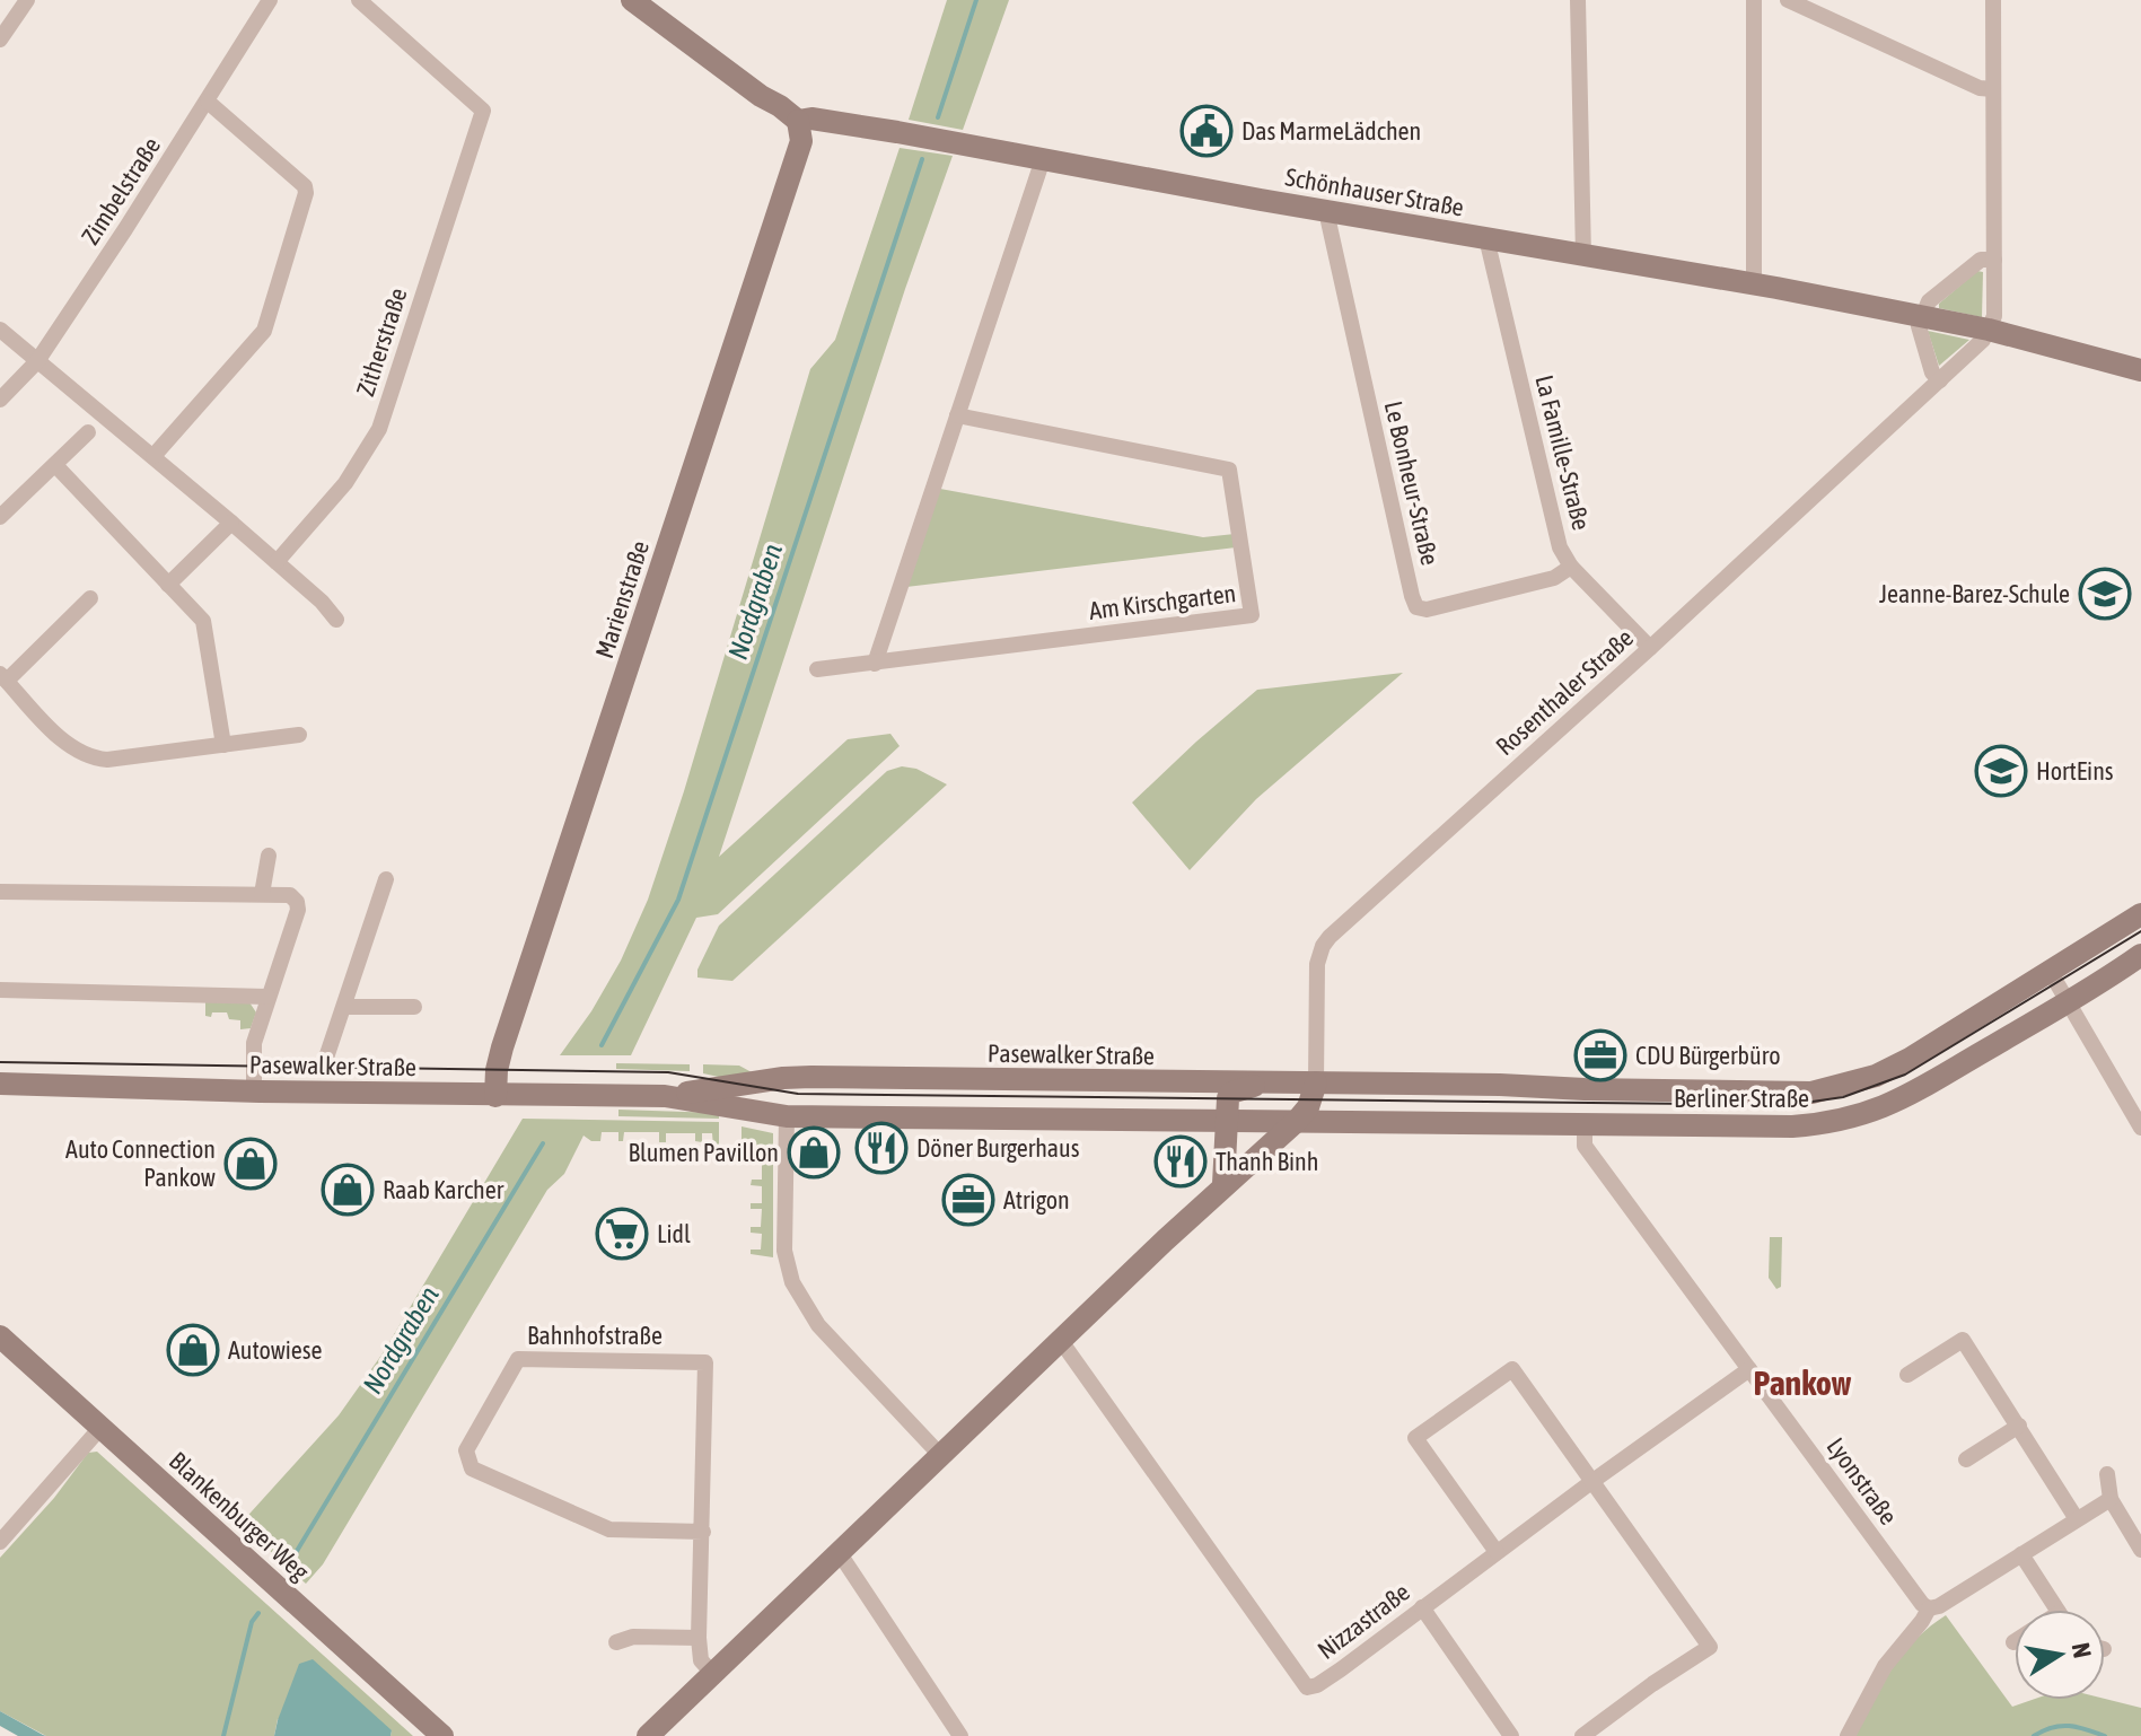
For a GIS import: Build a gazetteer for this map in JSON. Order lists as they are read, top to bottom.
{
  "streets": {
    "main road": [
      "Schönhauser Straße",
      "Marienstraße",
      "Pasewalker Straße",
      "Berliner Straße",
      "Blankenburger Weg"
    ],
    "street": [
      "Zimbelstraße",
      "Zitherstraße",
      "La Famille-Straße",
      "Le Bonheur-Straße",
      "Am Kirschgarten",
      "Rosenthaler Straße",
      "Bahnhofstraße",
      "Lyonstraße",
      "Nizzastraße"
    ]
  },
  "crossings": [
    ["Schönhauser Straße", "La Famille-Straße"],
    ["Schönhauser Straße", "Le Bonheur-Straße"],
    ["Schönhauser Straße", "Marienstraße"],
    ["Schönhauser Straße", "Rosenthaler Straße"],
    ["La Famille-Straße", "Le Bonheur-Straße"],
    ["La Famille-Straße", "Rosenthaler Straße"],
    ["Marienstraße", "Pasewalker Straße"],
    ["Rosenthaler Straße", "Pasewalker Straße"],
    ["Rosenthaler Straße", "Berliner Straße"],
    ["Pasewalker Straße", "Berliner Straße"],
    ["Berliner Straße", "Lyonstraße"],
    ["Lyonstraße", "Nizzastraße"]
  ],
  "districts": ["Pankow"],
  "water": ["Nordgraben"],
  "places": {
    "public building": ["Das MarmeLädchen"],
    "school or university": ["Jeanne-Barez-Schule", "HortEins"],
    "office": ["CDU Bürgerbüro", "Atrigon"],
    "restaurant": ["Döner Burgerhaus", "Thanh Binh"],
    "shop": [
      "Blumen Pavillon",
      "Auto Connection Pankow",
      "Raab Karcher",
      "Autowiese"
    ],
    "supermarket": ["Lidl"]
  },
  "north": "right"
}
